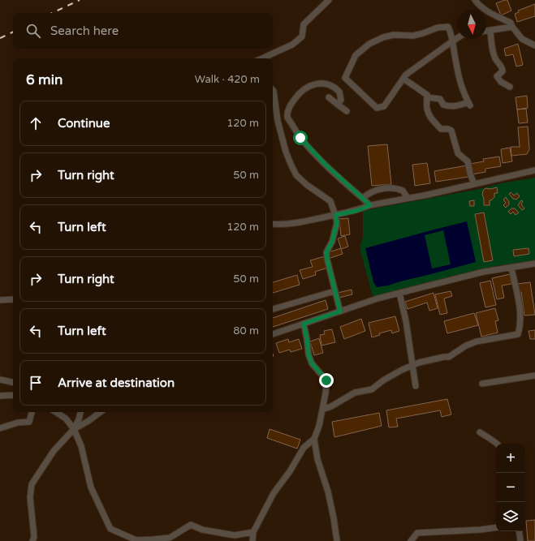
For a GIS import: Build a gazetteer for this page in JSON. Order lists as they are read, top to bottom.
{
  "north": "bottom",
  "page": {
    "search": "Search here",
    "heading": ["6 min", "Walk · 420 m"],
    "list": [
      ["Continue", "120 m"],
      ["Turn right", "50 m"],
      ["Turn left", "120 m"],
      ["Turn right", "50 m"],
      ["Turn left", "80 m"],
      "Arrive at destination"
    ],
    "map_buttons": ["+", "−"]
  }
}
